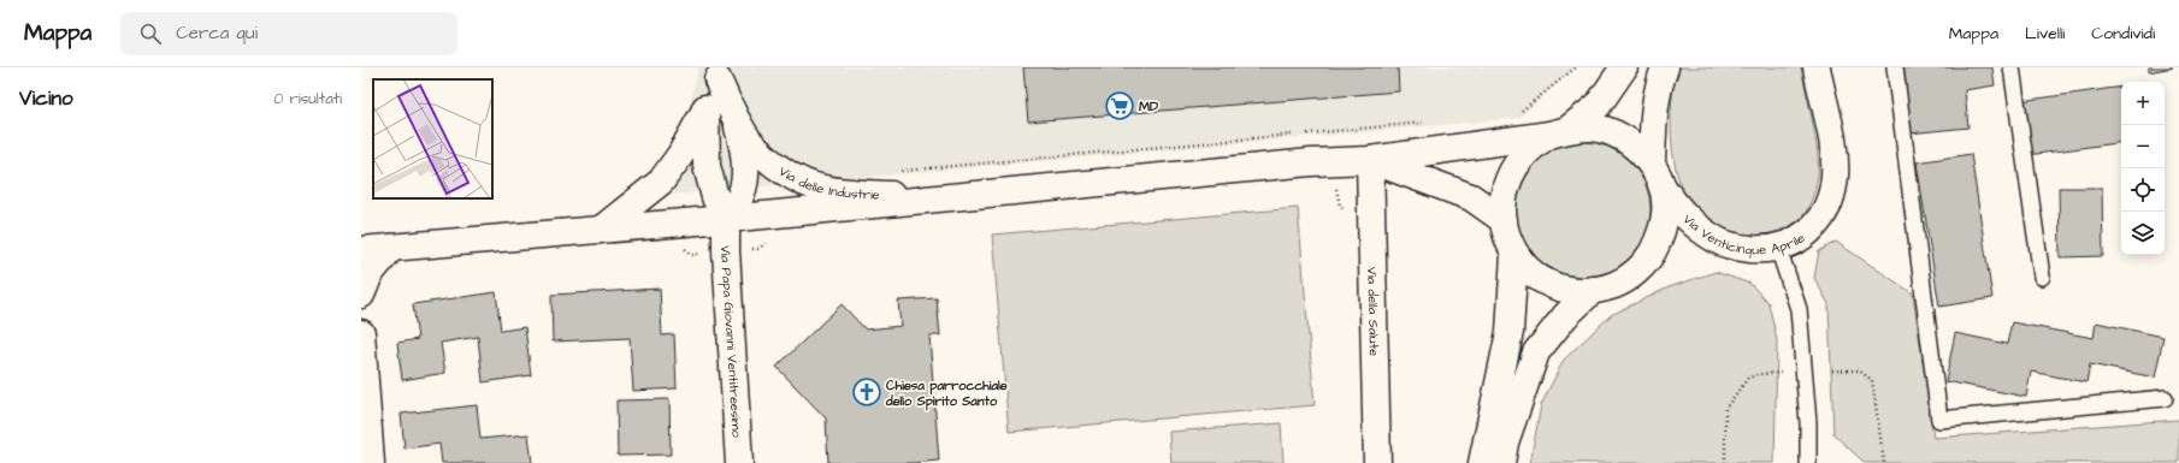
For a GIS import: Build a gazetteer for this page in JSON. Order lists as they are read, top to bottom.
{
  "streets": {
    "main road": [
      "Via delle Industrie",
      "Via Venticinque Aprile",
      "Via della Salute",
      "Via Papa Giovanni Ventitreesimo"
    ]
  },
  "crossings": [
    ["Via delle Industrie", "Via Papa Giovanni Ventitreesimo"]
  ],
  "places": {
    "supermarket": ["MD"],
    "church": ["Chiesa parrocchiale dello Spirito Santo"]
  },
  "page": {
    "header": "Mappa",
    "search": "Cerca qui",
    "nav": ["Mappa", "Livelli", "Condividi"],
    "heading": ["Vicino", "0 risultati"],
    "map_buttons": ["+", "−"]
  }
}
